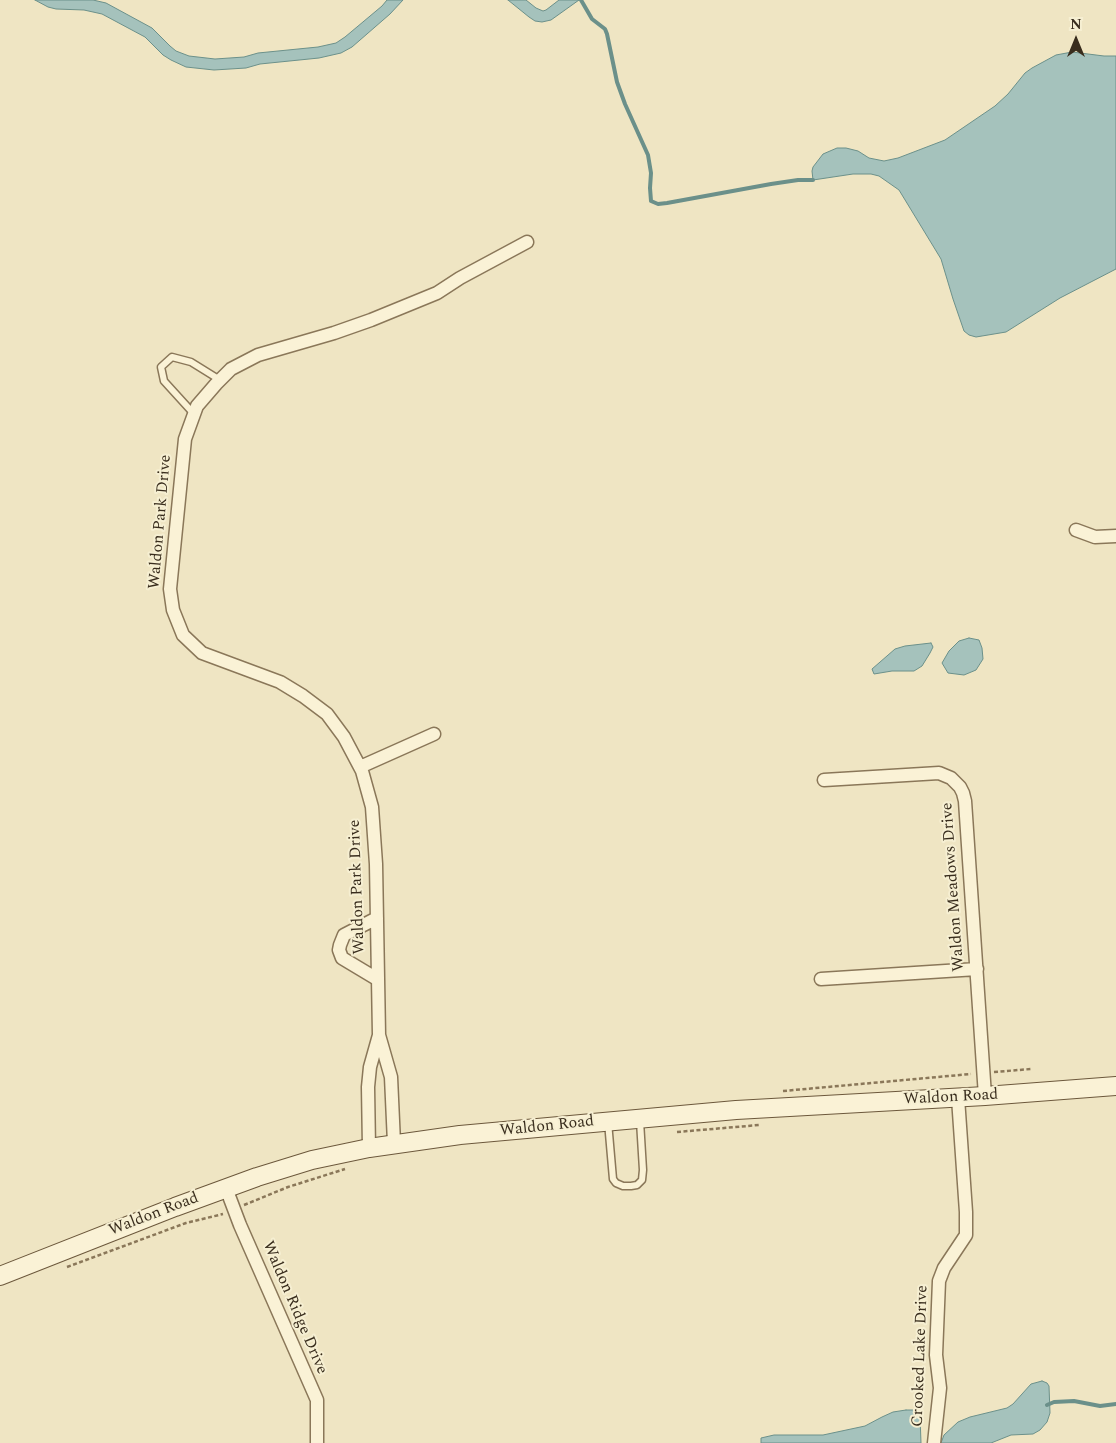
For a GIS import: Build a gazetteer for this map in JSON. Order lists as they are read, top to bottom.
{
  "streets": {
    "street": [
      "Waldon Park Drive",
      "Waldon Meadows Drive",
      "Waldon Road",
      "Waldon Ridge Drive",
      "Crooked Lake Drive"
    ]
  },
  "crossings": [
    ["Waldon Park Drive", "Waldon Road"],
    ["Waldon Meadows Drive", "Waldon Road"],
    ["Waldon Road", "Waldon Ridge Drive"],
    ["Waldon Road", "Crooked Lake Drive"]
  ],
  "north": "top"
}
